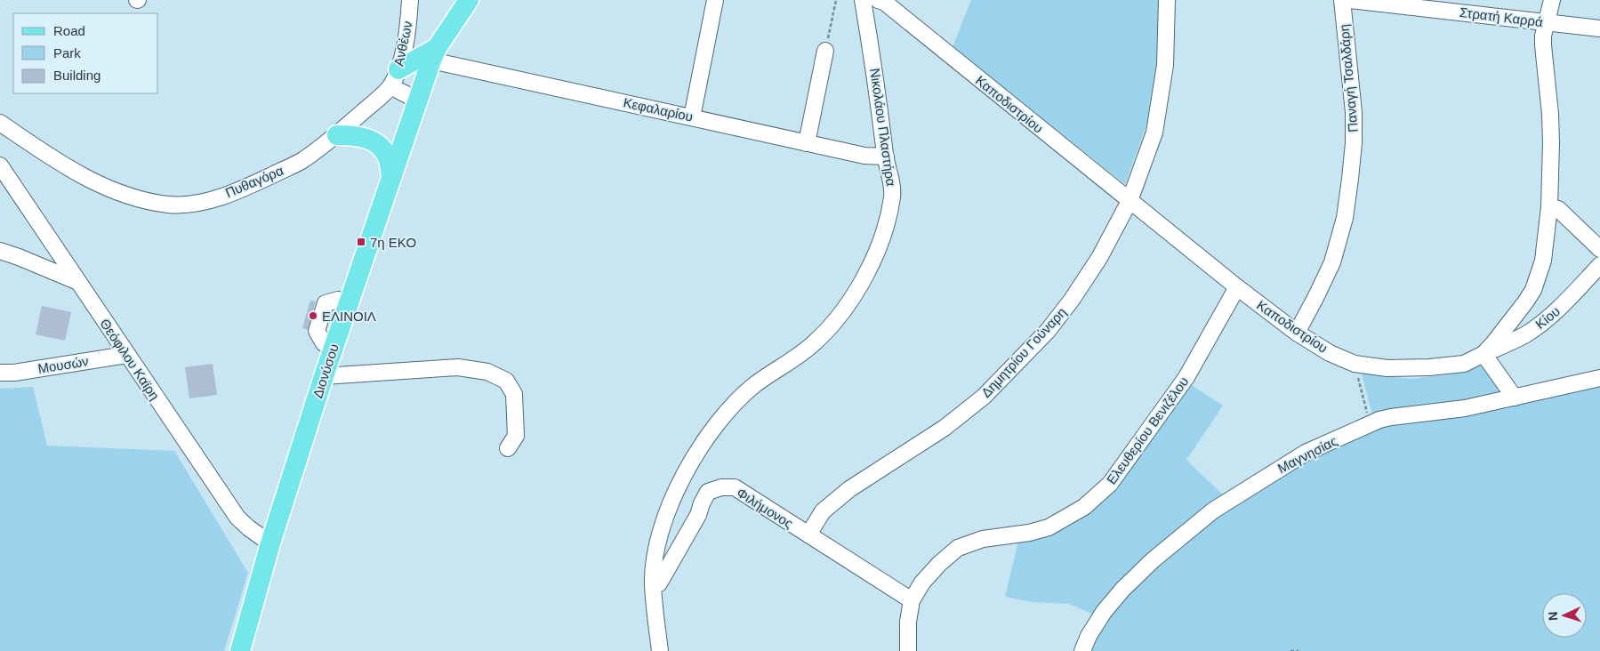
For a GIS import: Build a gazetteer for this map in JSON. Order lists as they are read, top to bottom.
{
  "streets": {
    "main road": ["Διονύσου"],
    "street": [
      "Στρατή Καρρά",
      "Ανθέων",
      "Παναγή Τσαλδάρη",
      "Καποδιστρίου",
      "Κεφαλαρίου",
      "Νικολάου Πλαστήρα",
      "Πυθαγόρα",
      "Κίου",
      "Δημητρίου Γούναρη",
      "Θεόφιλου Καϊρη",
      "Μουσών",
      "Ελευθερίου Βενιζέλου",
      "Μαγνησίας",
      "Φιλήμονος"
    ]
  },
  "crossings": [
    ["Στρατή Καρρά", "Καποδιστρίου"],
    ["Ανθέων", "Πυθαγόρα"],
    ["Παναγή Τσαλδάρη", "Καποδιστρίου"],
    ["Καποδιστρίου", "Κίου"],
    ["Καποδιστρίου", "Δημητρίου Γούναρη"],
    ["Καποδιστρίου", "Ελευθερίου Βενιζέλου"],
    ["Κεφαλαρίου", "Νικολάου Πλαστήρα"],
    ["Κεφαλαρίου", "Διονύσου"],
    ["Νικολάου Πλαστήρα", "Φιλήμονος"],
    ["Δημητρίου Γούναρη", "Φιλήμονος"],
    ["Θεόφιλου Καϊρη", "Μουσών"],
    ["Θεόφιλου Καϊρη", "Διονύσου"],
    ["Ελευθερίου Βενιζέλου", "Φιλήμονος"]
  ],
  "places": {
    "transit": ["7η ΕΚΟ"],
    "other": ["ΕΛΙΝΟΙΛ"]
  },
  "legend": ["Road", "Park", "Building"],
  "north": "left"
}
